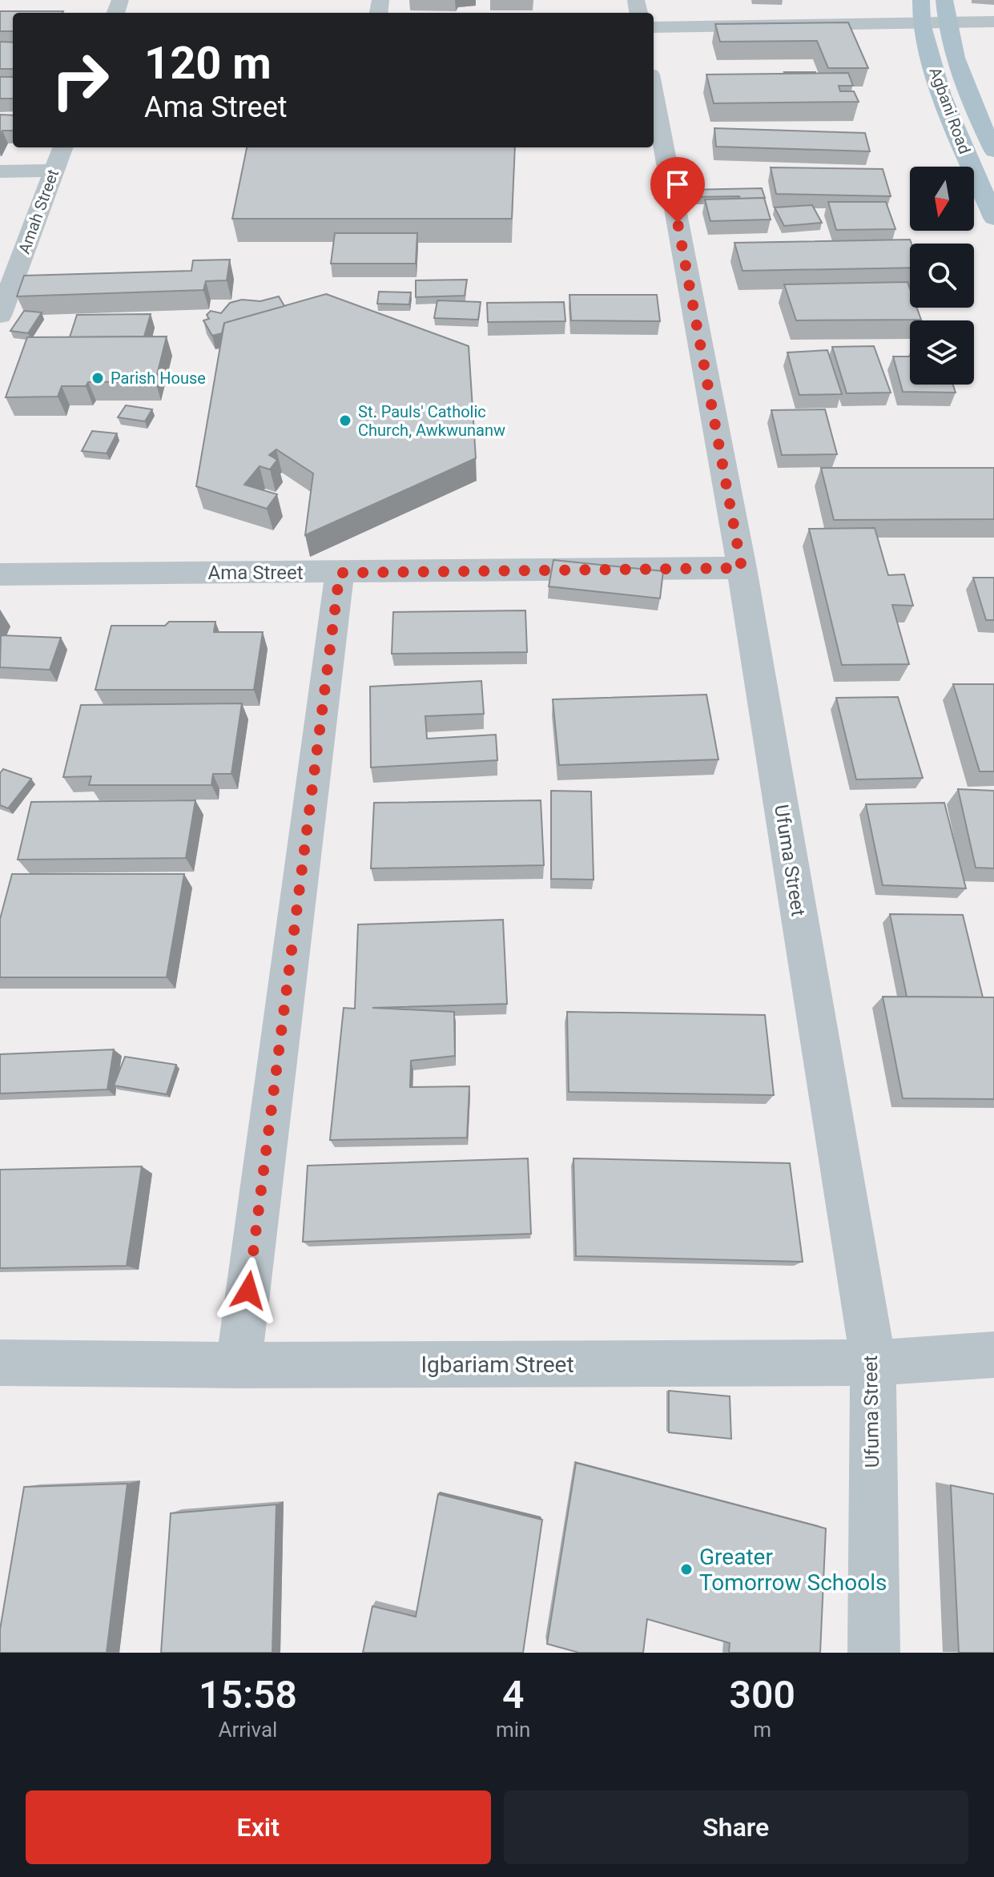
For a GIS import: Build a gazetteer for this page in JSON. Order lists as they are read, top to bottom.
{
  "streets": {
    "main road": ["Agbani Road"],
    "street": [
      "Amah Street",
      "Ama Street",
      "Ufuma Street",
      "Igbariam Street"
    ]
  },
  "crossings": [
    ["Ama Street", "Ufuma Street"],
    ["Ufuma Street", "Igbariam Street"]
  ],
  "places": ["Parish House", "St. Pauls' Catholic Church, Awkwunanw", "Greater Tomorrow Schools"],
  "north": "bottom",
  "page": {
    "turn": ["120 m", "Ama Street"],
    "eta": [
      "15:58",
      "Arrival",
      "4",
      "min",
      "300",
      "m"
    ],
    "buttons": ["Exit", "Share"]
  }
}
